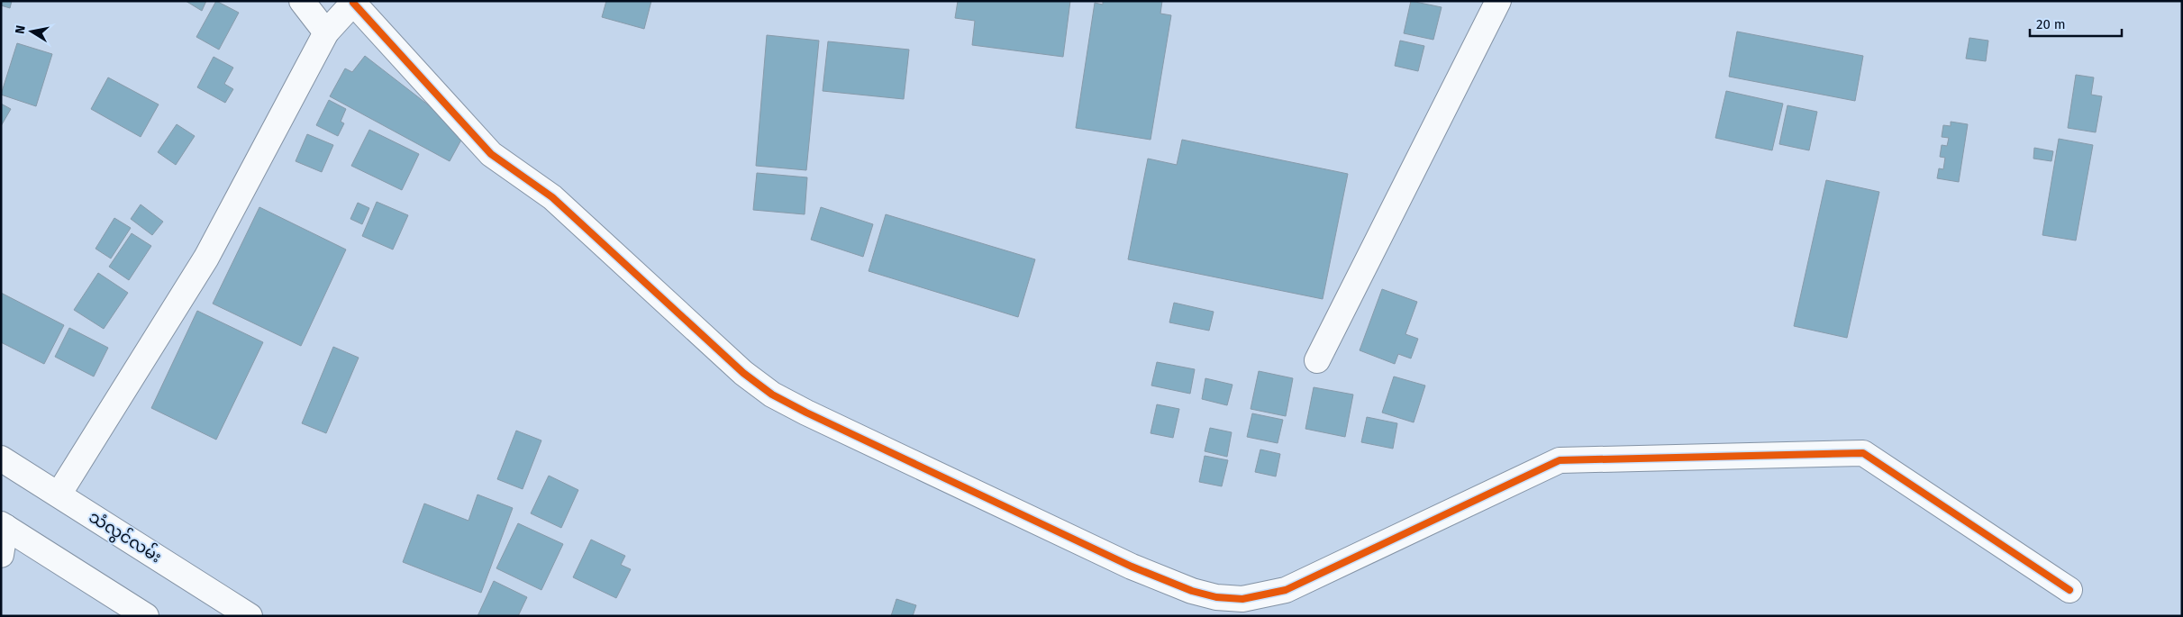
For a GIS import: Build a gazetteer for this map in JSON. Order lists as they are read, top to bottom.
{
  "streets": {
    "street": ["သံလွင်လမ်း"]
  },
  "scale_bar": "20 m",
  "north": "left"
}
